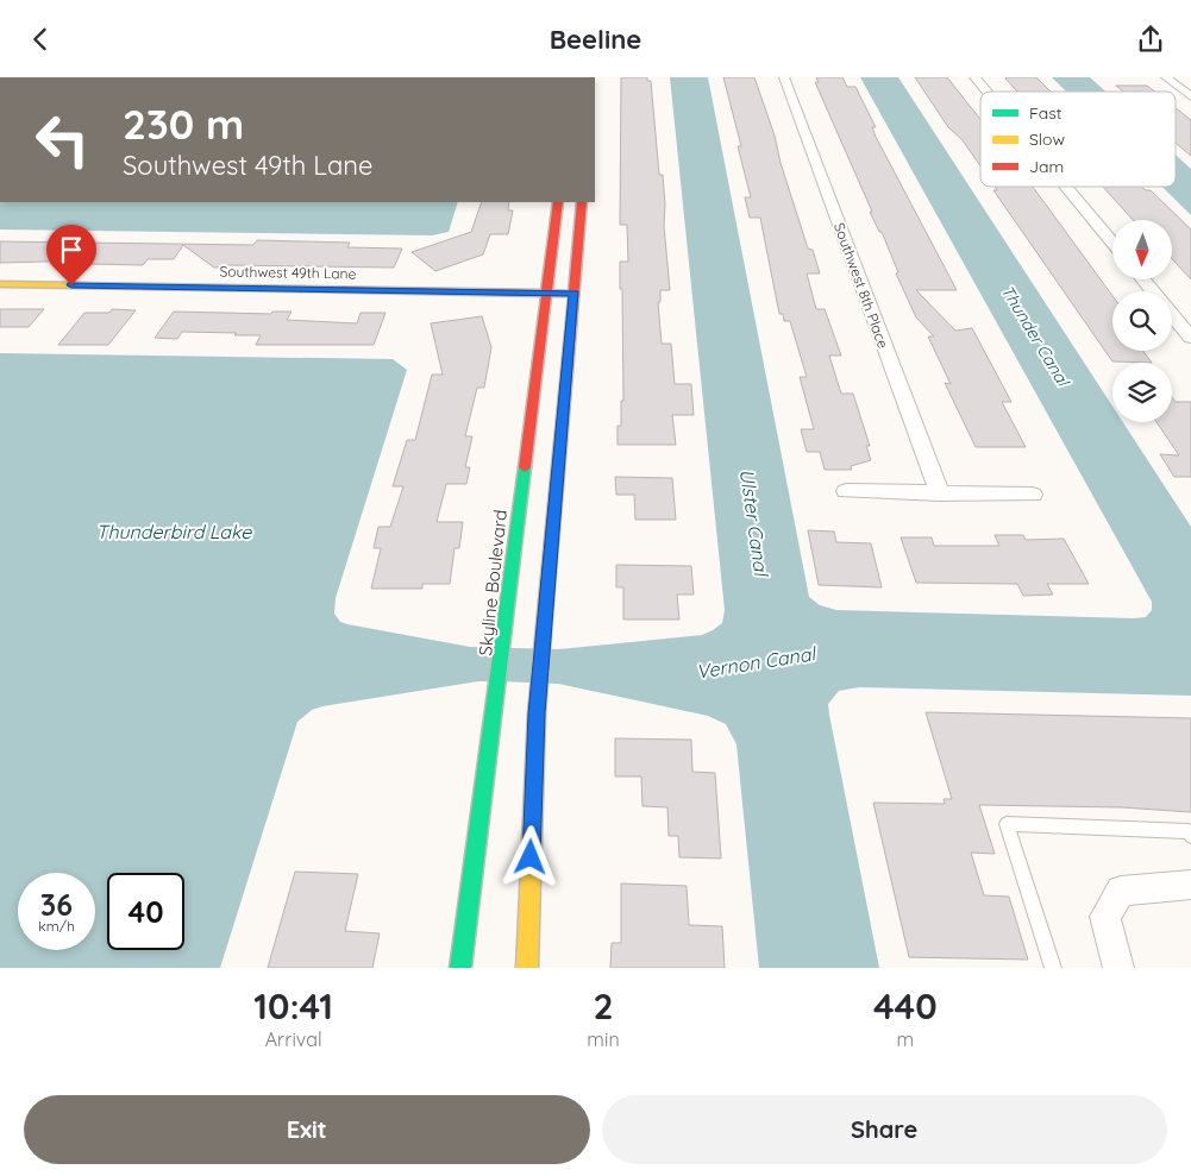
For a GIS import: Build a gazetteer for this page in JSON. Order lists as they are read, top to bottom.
{
  "streets": {
    "street": ["Southwest 49th Lane", "Southwest 8th Place", "Skyline Boulevard"]
  },
  "crossings": [
    ["Southwest 49th Lane", "Skyline Boulevard"]
  ],
  "water": [
    "Thunder Canal",
    "Ulster Canal",
    "Thunderbird Lake",
    "Vernon Canal"
  ],
  "legend": ["Fast", "Slow", "Jam"],
  "north": "bottom",
  "page": {
    "header": "Beeline",
    "turn": ["230 m", "Southwest 49th Lane"],
    "speed": "36 km/h",
    "limit": "40",
    "eta": [
      "10:41",
      "Arrival",
      "2",
      "min",
      "440",
      "m"
    ],
    "buttons": ["Exit", "Share"]
  }
}
